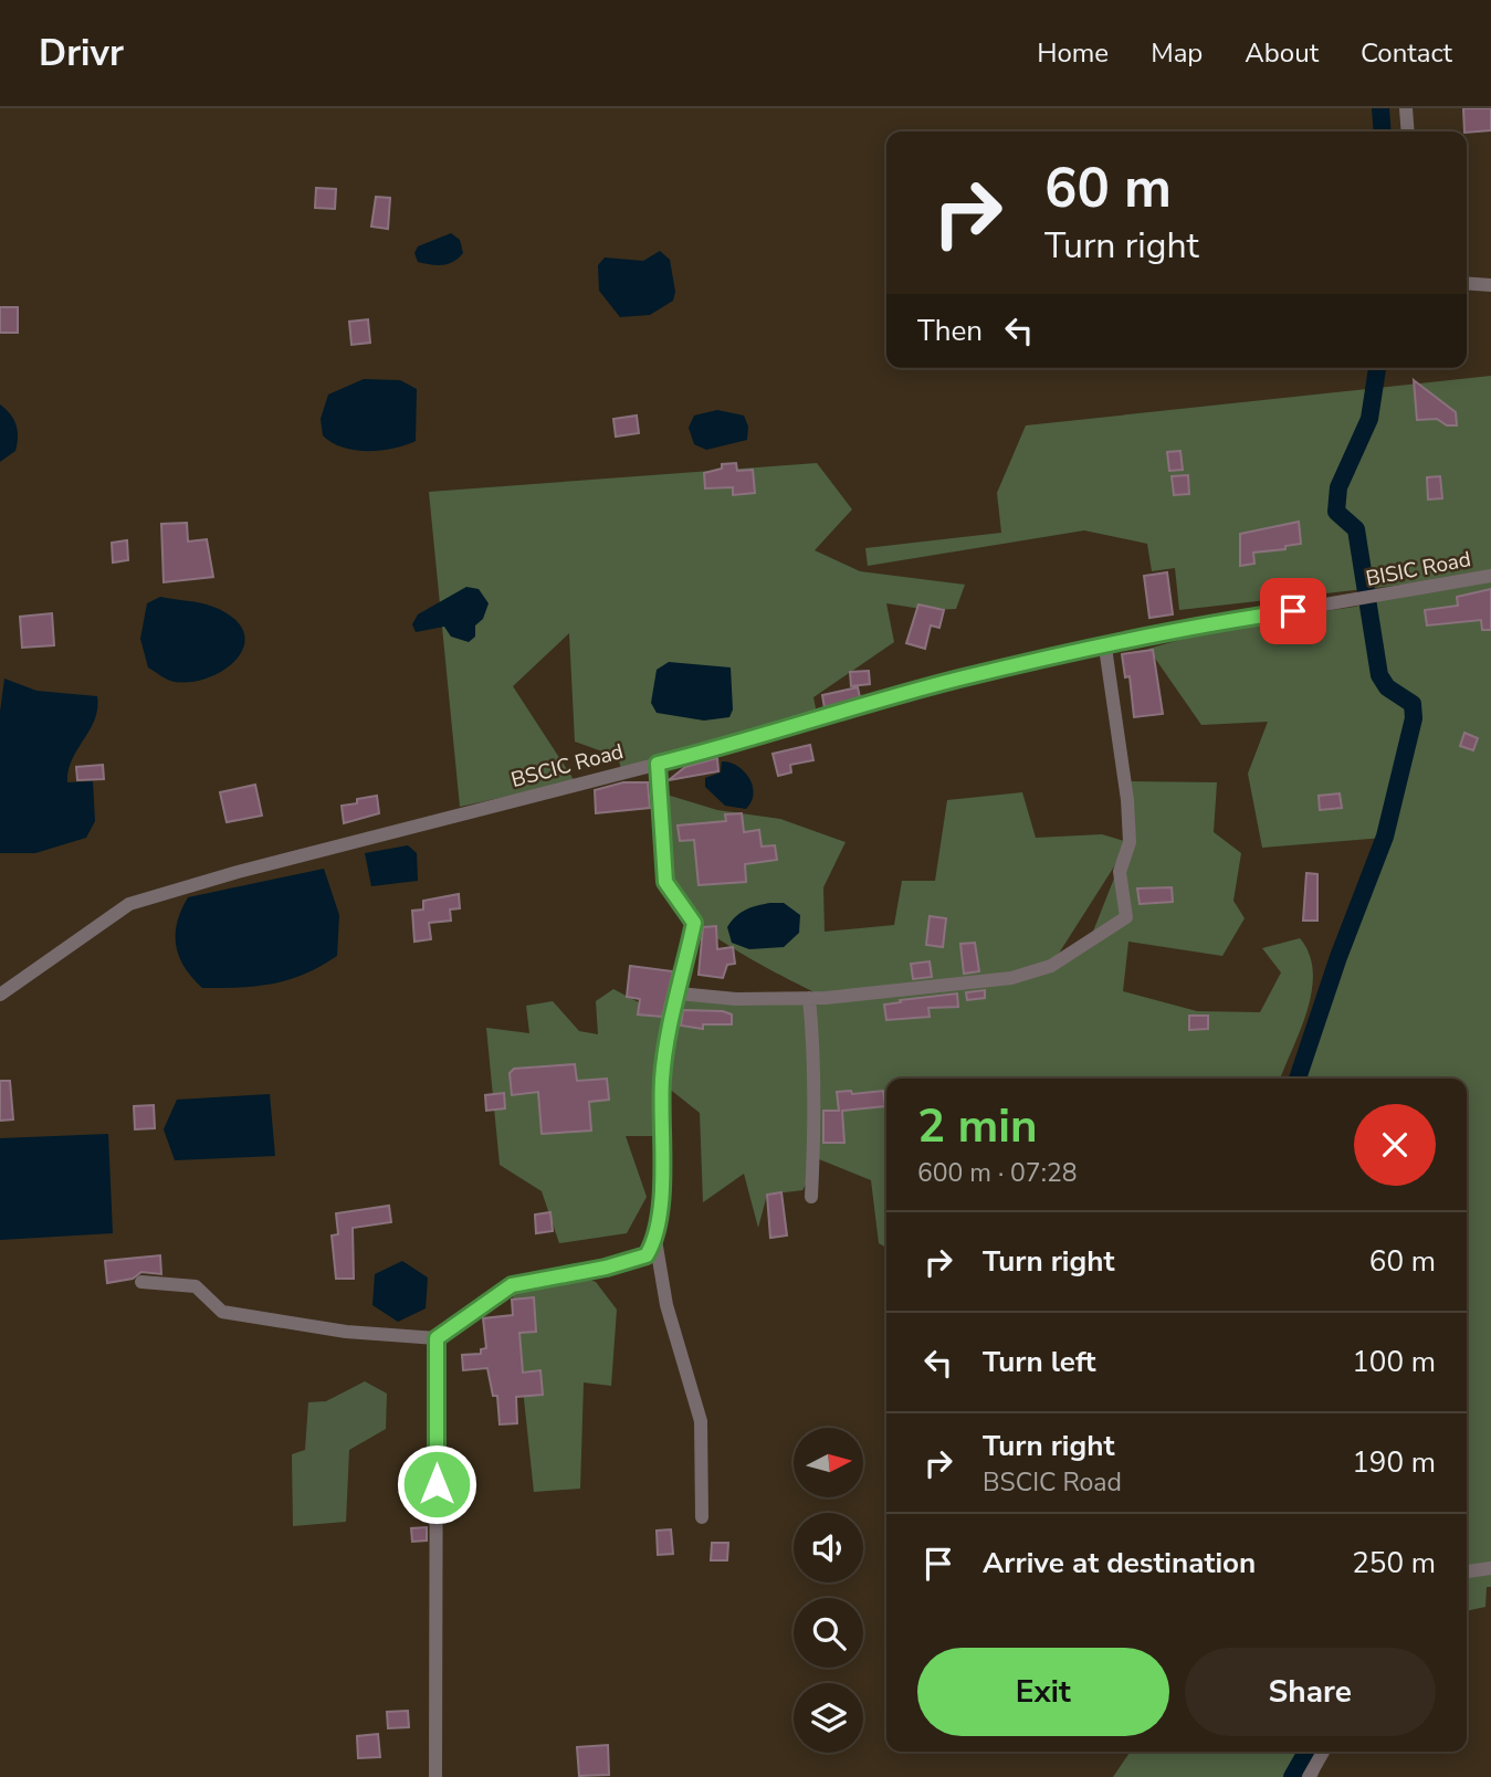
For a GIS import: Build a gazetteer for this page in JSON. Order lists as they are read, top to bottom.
{
  "streets": {
    "street": ["BISIC Road", "BSCIC Road"]
  },
  "crossings": [
    ["BISIC Road", "BSCIC Road"]
  ],
  "north": "right",
  "page": {
    "header": "Drivr",
    "nav": [
      "Home",
      "Map",
      "About",
      "Contact"
    ],
    "turn": ["60 m", "Turn right"],
    "then": "Then",
    "heading": ["2 min", "600 m · 07:28"],
    "list": [
      {
        "name": "Turn right",
        "value": "60 m"
      },
      {
        "name": "Turn left",
        "value": "100 m"
      },
      {
        "name": "Turn right",
        "note": "BSCIC Road",
        "value": "190 m"
      },
      {
        "name": "Arrive at destination",
        "value": "250 m"
      }
    ],
    "buttons": ["Exit", "Share"]
  }
}
